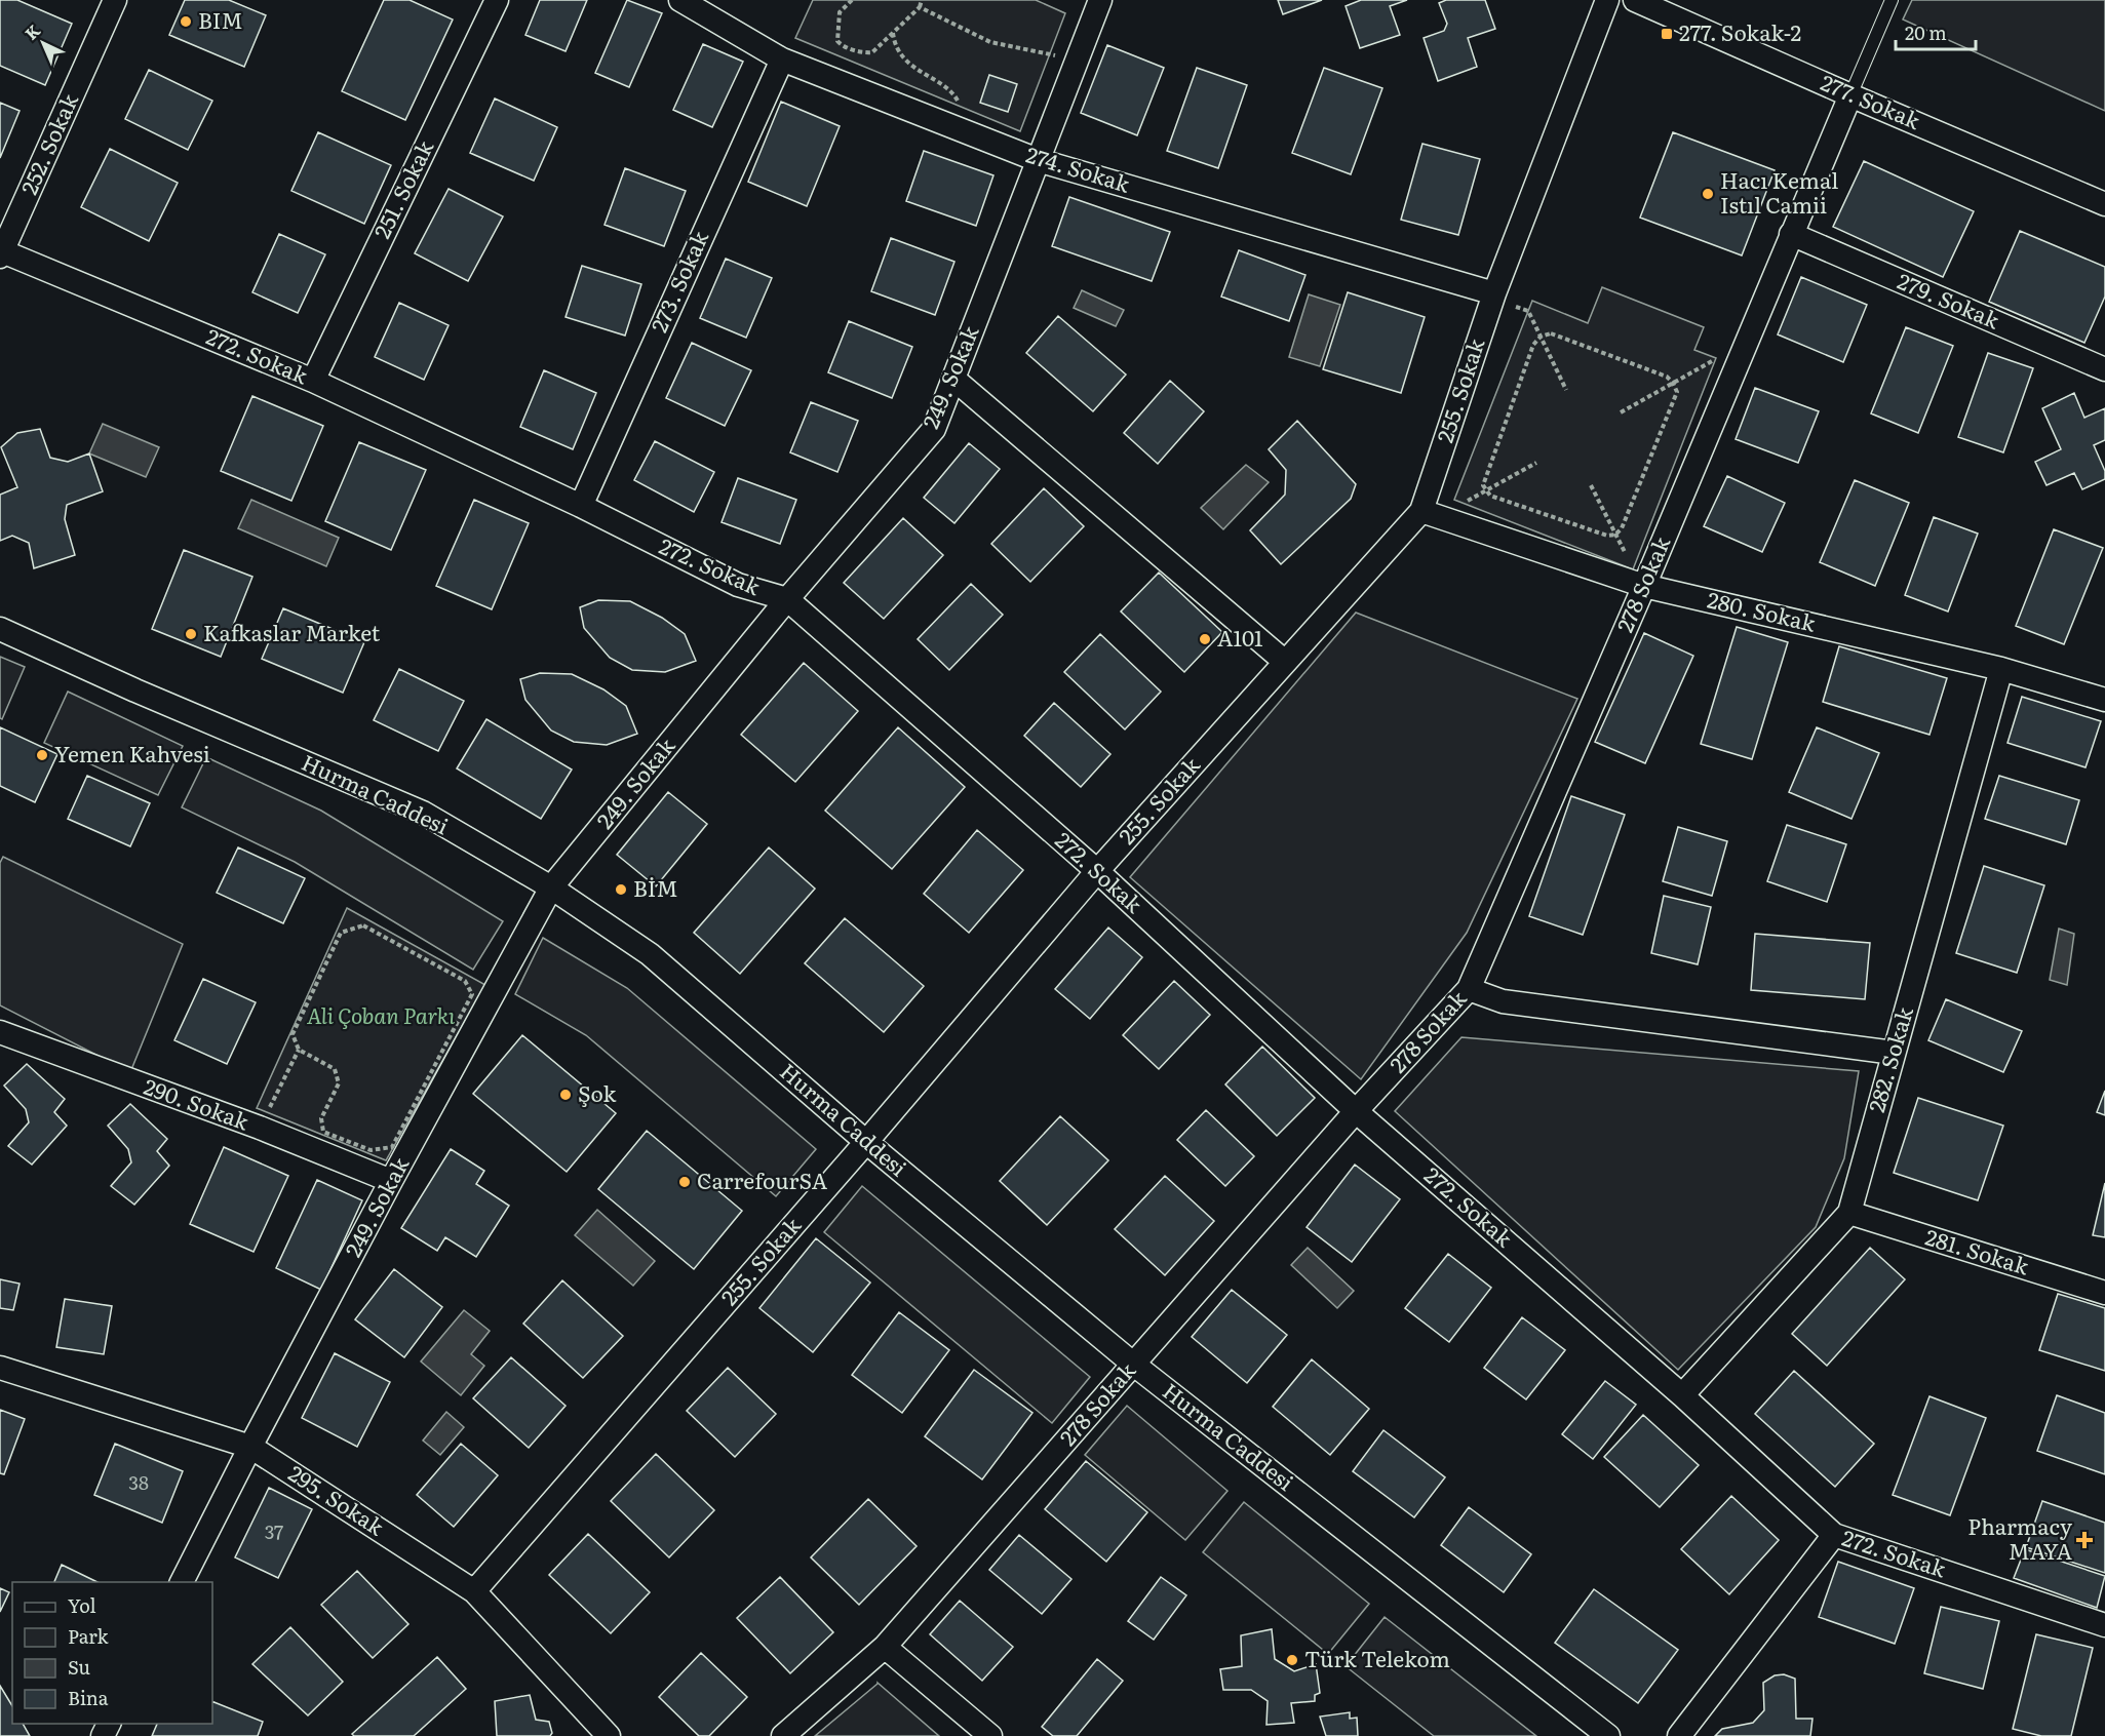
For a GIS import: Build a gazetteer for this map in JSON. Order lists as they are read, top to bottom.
{
  "streets": {
    "street": [
      "277. Sokak",
      "252. Sokak",
      "274. Sokak",
      "251. Sokak",
      "273. Sokak",
      "279. Sokak",
      "272. Sokak",
      "249. Sokak",
      "255. Sokak",
      "278 Sokak",
      "280. Sokak",
      "Hurma Caddesi",
      "282. Sokak",
      "290. Sokak",
      "281. Sokak",
      "295. Sokak"
    ]
  },
  "crossings": [
    ["277. Sokak", "278 Sokak"],
    ["252. Sokak", "272. Sokak"],
    ["274. Sokak", "273. Sokak"],
    ["274. Sokak", "249. Sokak"],
    ["274. Sokak", "255. Sokak"],
    ["251. Sokak", "272. Sokak"],
    ["273. Sokak", "272. Sokak"],
    ["279. Sokak", "278 Sokak"],
    ["272. Sokak", "249. Sokak"],
    ["272. Sokak", "255. Sokak"],
    ["272. Sokak", "278 Sokak"],
    ["272. Sokak", "282. Sokak"],
    ["249. Sokak", "Hurma Caddesi"],
    ["249. Sokak", "290. Sokak"],
    ["249. Sokak", "295. Sokak"],
    ["255. Sokak", "280. Sokak"],
    ["255. Sokak", "Hurma Caddesi"],
    ["255. Sokak", "295. Sokak"],
    ["278 Sokak", "280. Sokak"],
    ["278 Sokak", "Hurma Caddesi"],
    ["280. Sokak", "282. Sokak"],
    ["282. Sokak", "281. Sokak"]
  ],
  "parks": ["Ali Çoban Parkı"],
  "places": {
    "other": [
      "BIM",
      "Hacı Kemal Istıl Camii",
      "Kafkaslar Market",
      "A101",
      "Yemen Kahvesi",
      "BİM",
      "Şok",
      "CarrefourSA",
      "Türk Telekom"
    ],
    "transit": ["277. Sokak-2"],
    "health": ["Pharmacy MAYA"]
  },
  "house_numbers": ["38", "37"],
  "legend": [
    "Yol",
    "Park",
    "Su",
    "Bina"
  ],
  "scale_bar": "20 m",
  "north": "top left"
}
